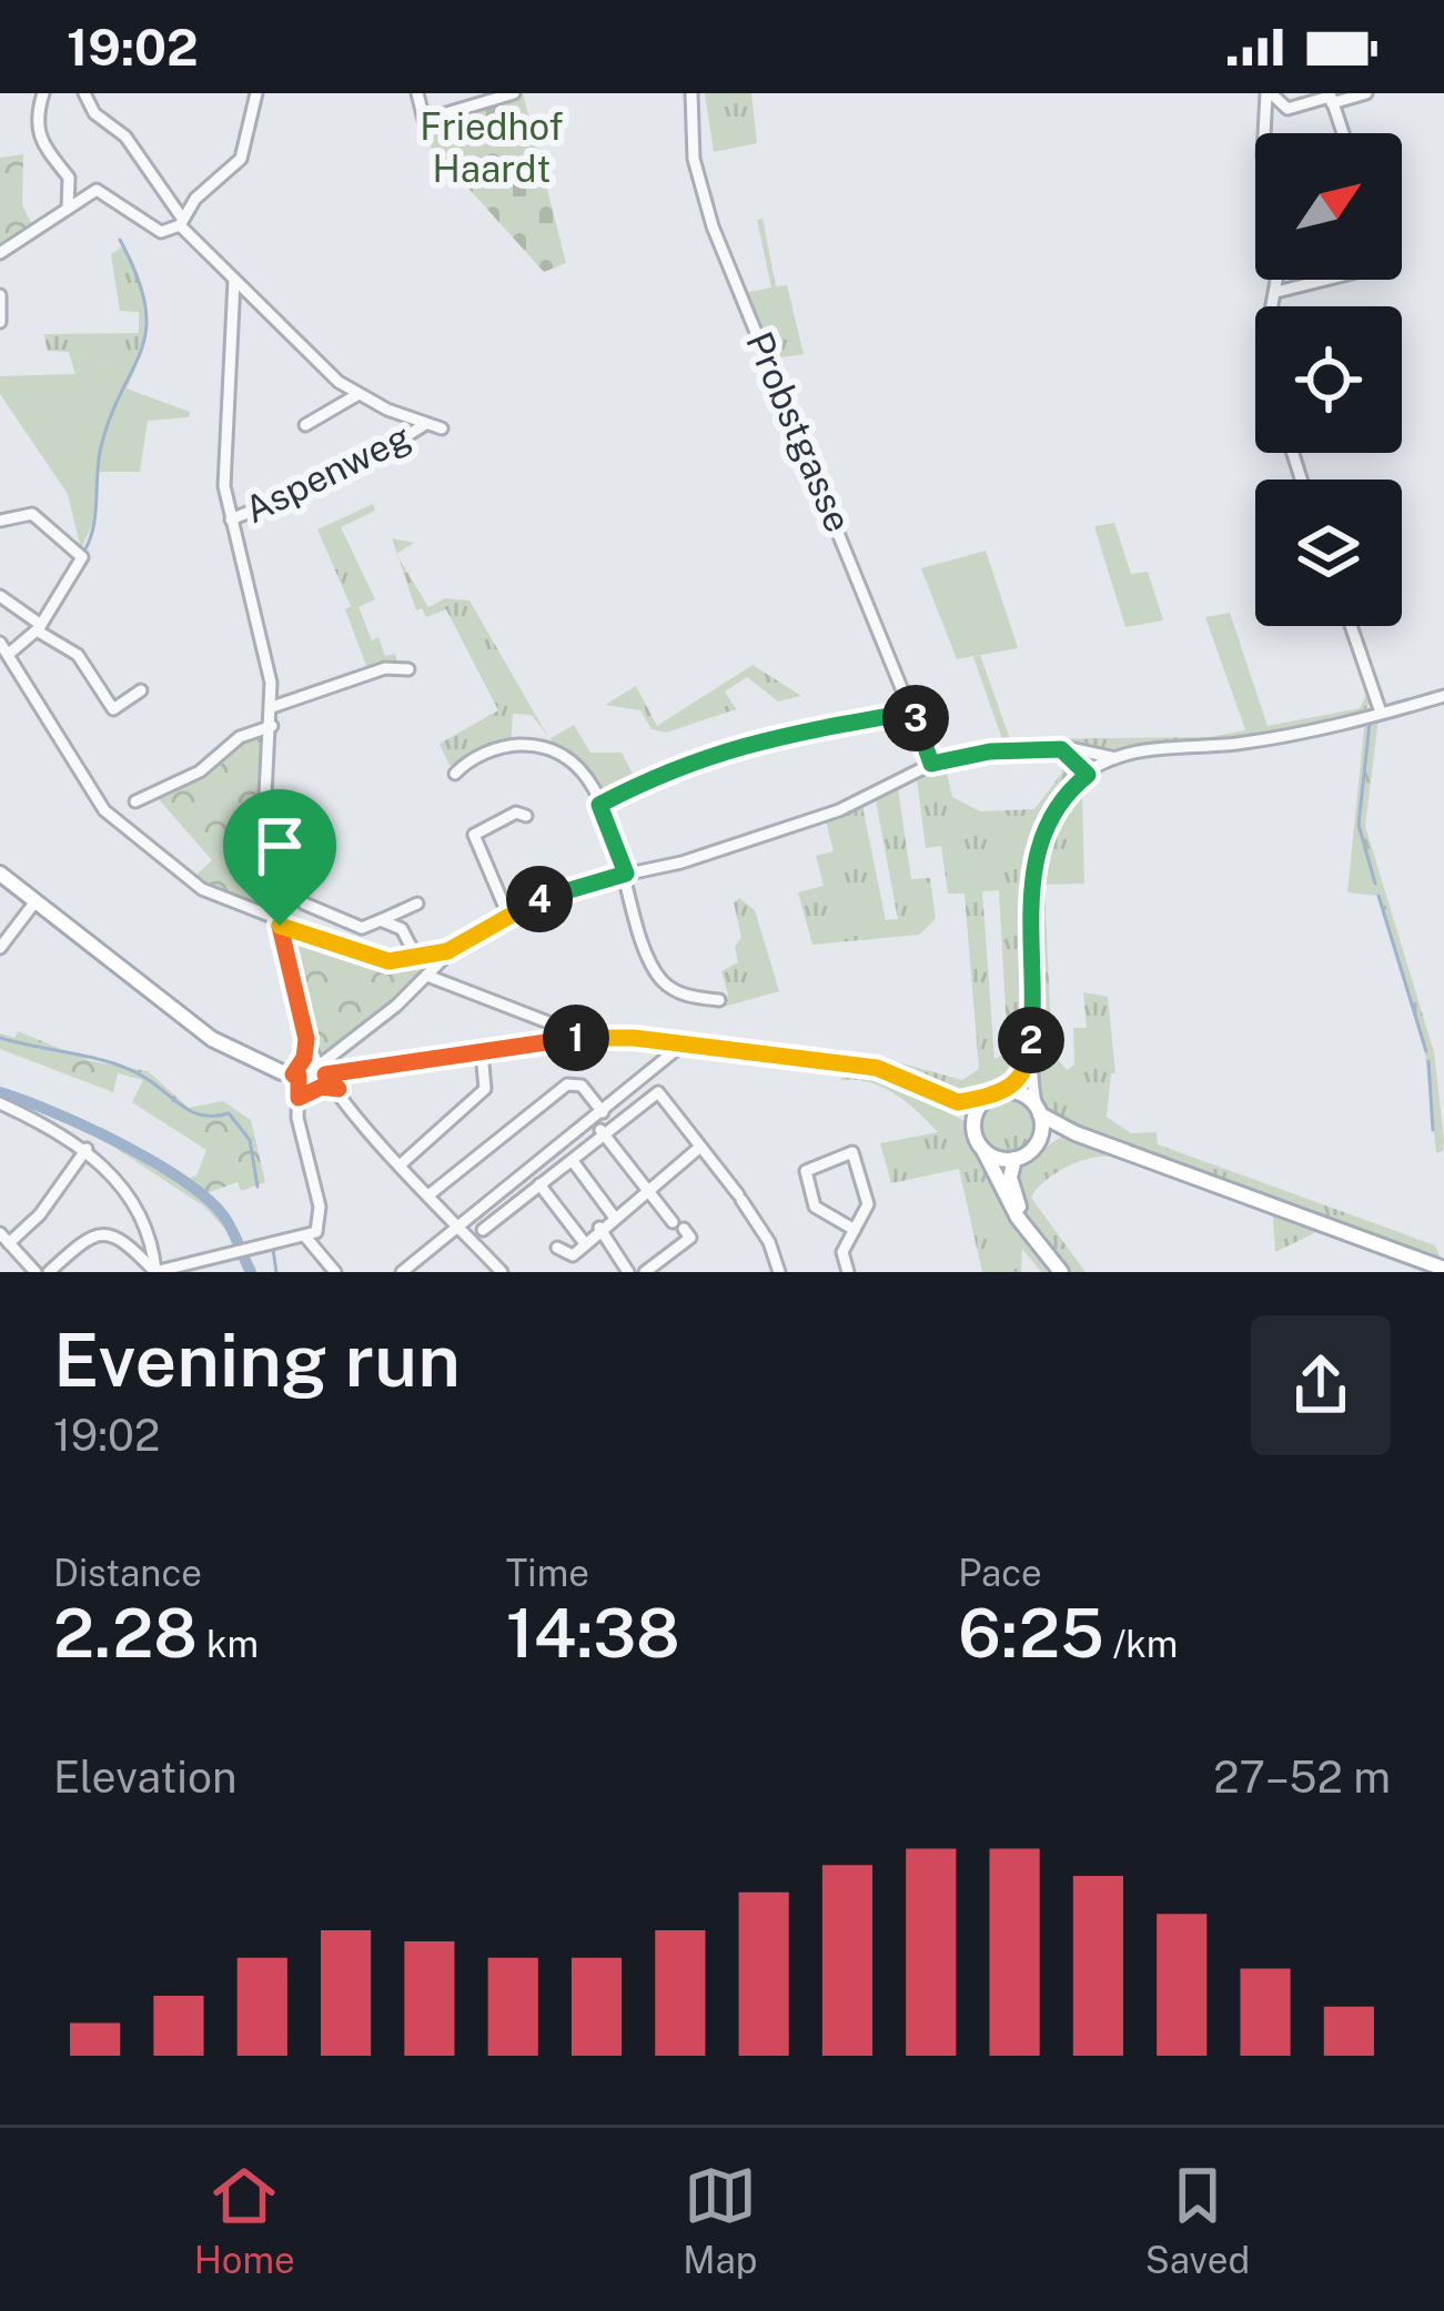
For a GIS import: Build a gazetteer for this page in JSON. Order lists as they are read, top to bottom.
{
  "streets": {
    "street": ["Probstgasse", "Aspenweg"]
  },
  "parks": ["Friedhof Haardt"],
  "north": "top right",
  "page": {
    "status": "19:02",
    "pins": [
      "3",
      "4",
      "1",
      "2"
    ],
    "heading": ["Evening run", "19:02"],
    "stats": [
      ["Distance", "2.28 km"],
      ["Time", "14:38"],
      ["Pace", "6:25 /km"]
    ],
    "chart": ["Elevation", "27–52 m"],
    "tabs": ["Home", "Map", "Saved"]
  }
}
